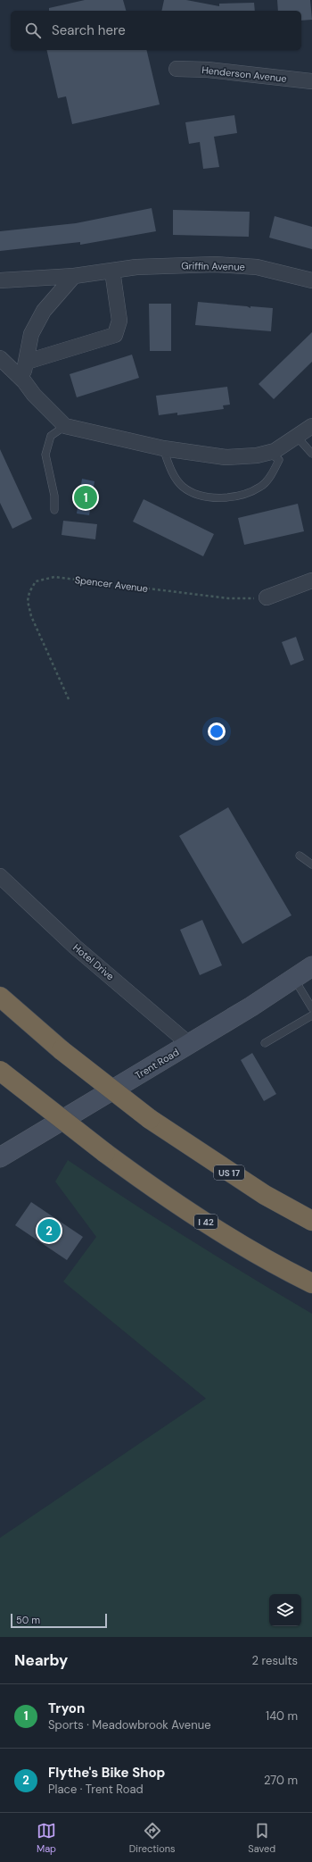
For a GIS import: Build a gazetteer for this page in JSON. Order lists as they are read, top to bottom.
{
  "streets": {
    "highway": ["US 17", "I 42"],
    "street": [
      "Henderson Avenue",
      "Griffin Avenue",
      "Hotel Drive",
      "Trent Road"
    ],
    "path": ["Spencer Avenue"]
  },
  "crossings": [
    ["Hotel Drive", "Trent Road"]
  ],
  "scale_bar": "50 m",
  "page": {
    "search": "Search here",
    "pins": ["1", "2"],
    "scale": "50 m",
    "heading": ["Nearby", "2 results"],
    "list": [
      {
        "mark": "1",
        "name": "Tryon",
        "note": "Sports · Meadowbrook Avenue",
        "value": "140 m"
      },
      {
        "mark": "2",
        "name": "Flythe's Bike Shop",
        "note": "Place · Trent Road",
        "value": "270 m"
      }
    ],
    "nav": ["Map", "Directions", "Saved"]
  }
}
